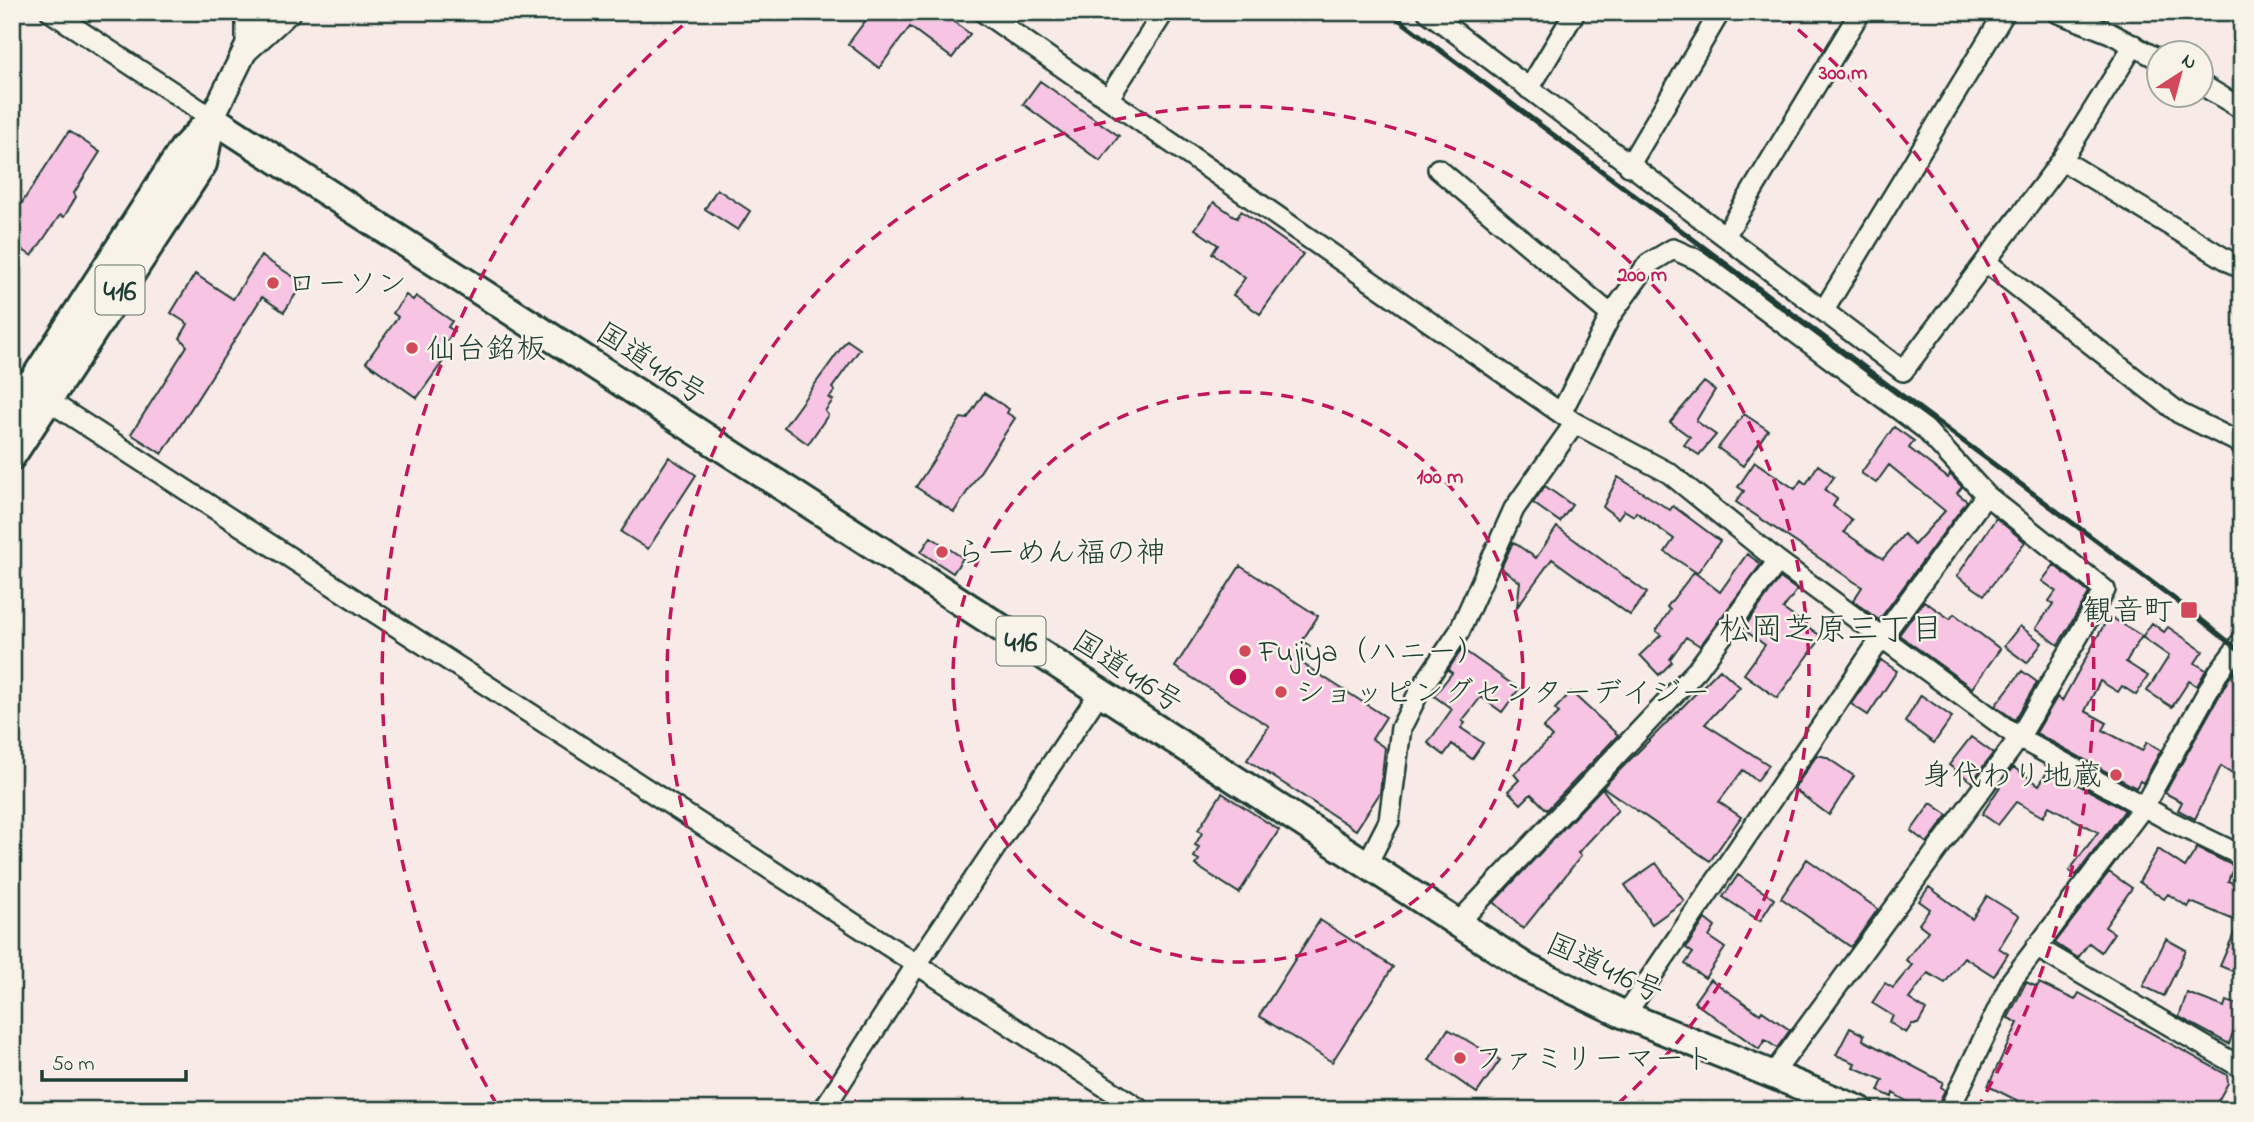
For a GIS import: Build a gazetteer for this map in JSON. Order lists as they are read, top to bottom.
{
  "streets": {
    "highway": ["416", "国道416号"]
  },
  "crossings": [
    ["416", "国道416号"]
  ],
  "districts": ["松岡芝原三丁目"],
  "places": {
    "other": [
      "ローソン",
      "仙台銘板",
      "らーめん福の神",
      "Fujiya（ハニー）",
      "ショッピングセンターデイジー",
      "身代わり地蔵",
      "ファミリーマート"
    ],
    "transit": ["観音町"]
  },
  "scale_bar": "50 m",
  "north": "top right",
  "rings": ["300 m", "200 m", "100 m"]
}
